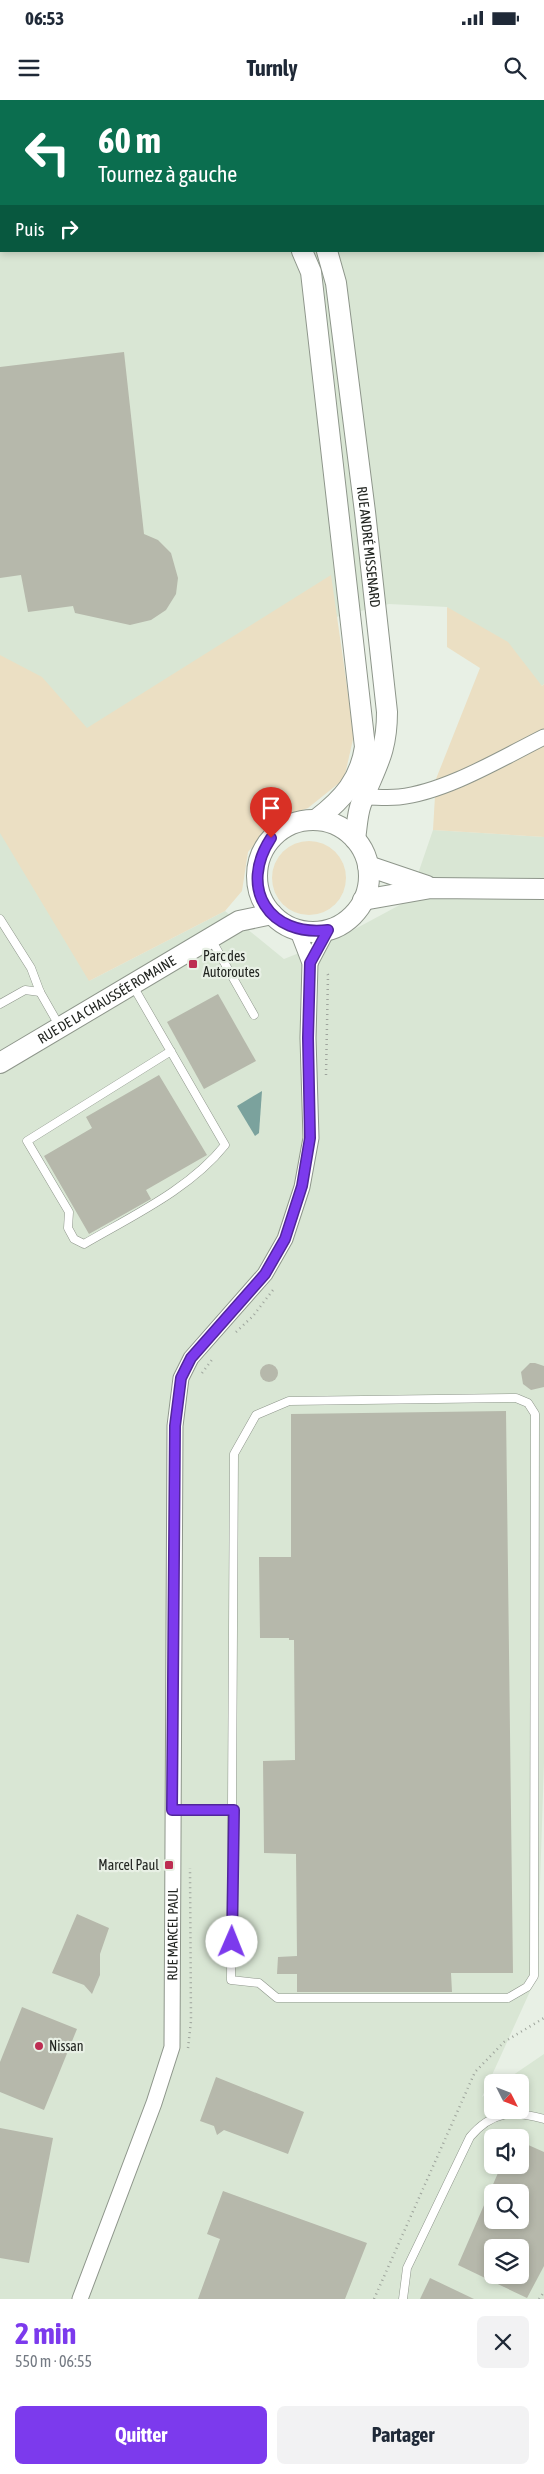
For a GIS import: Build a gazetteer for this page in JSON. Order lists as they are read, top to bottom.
{
  "streets": {
    "street": ["RUE ANDRÉ MISSENARD", "RUE DE LA CHAUSSÉE ROMAINE", "RUE MARCEL PAUL"]
  },
  "crossings": [
    ["RUE ANDRÉ MISSENARD", "RUE DE LA CHAUSSÉE ROMAINE"],
    ["RUE ANDRÉ MISSENARD", "RUE MARCEL PAUL"],
    ["RUE DE LA CHAUSSÉE ROMAINE", "RUE MARCEL PAUL"]
  ],
  "places": {
    "transit": ["Parc des Autoroutes", "Marcel Paul"],
    "other": ["Nissan"]
  },
  "north": "bottom right",
  "page": {
    "status": "06:53",
    "header": "Turnly",
    "turn": ["60 m", "Tournez à gauche"],
    "then": "Puis",
    "heading": ["2 min", "550 m · 06:55"],
    "buttons": ["Quitter", "Partager"]
  }
}
